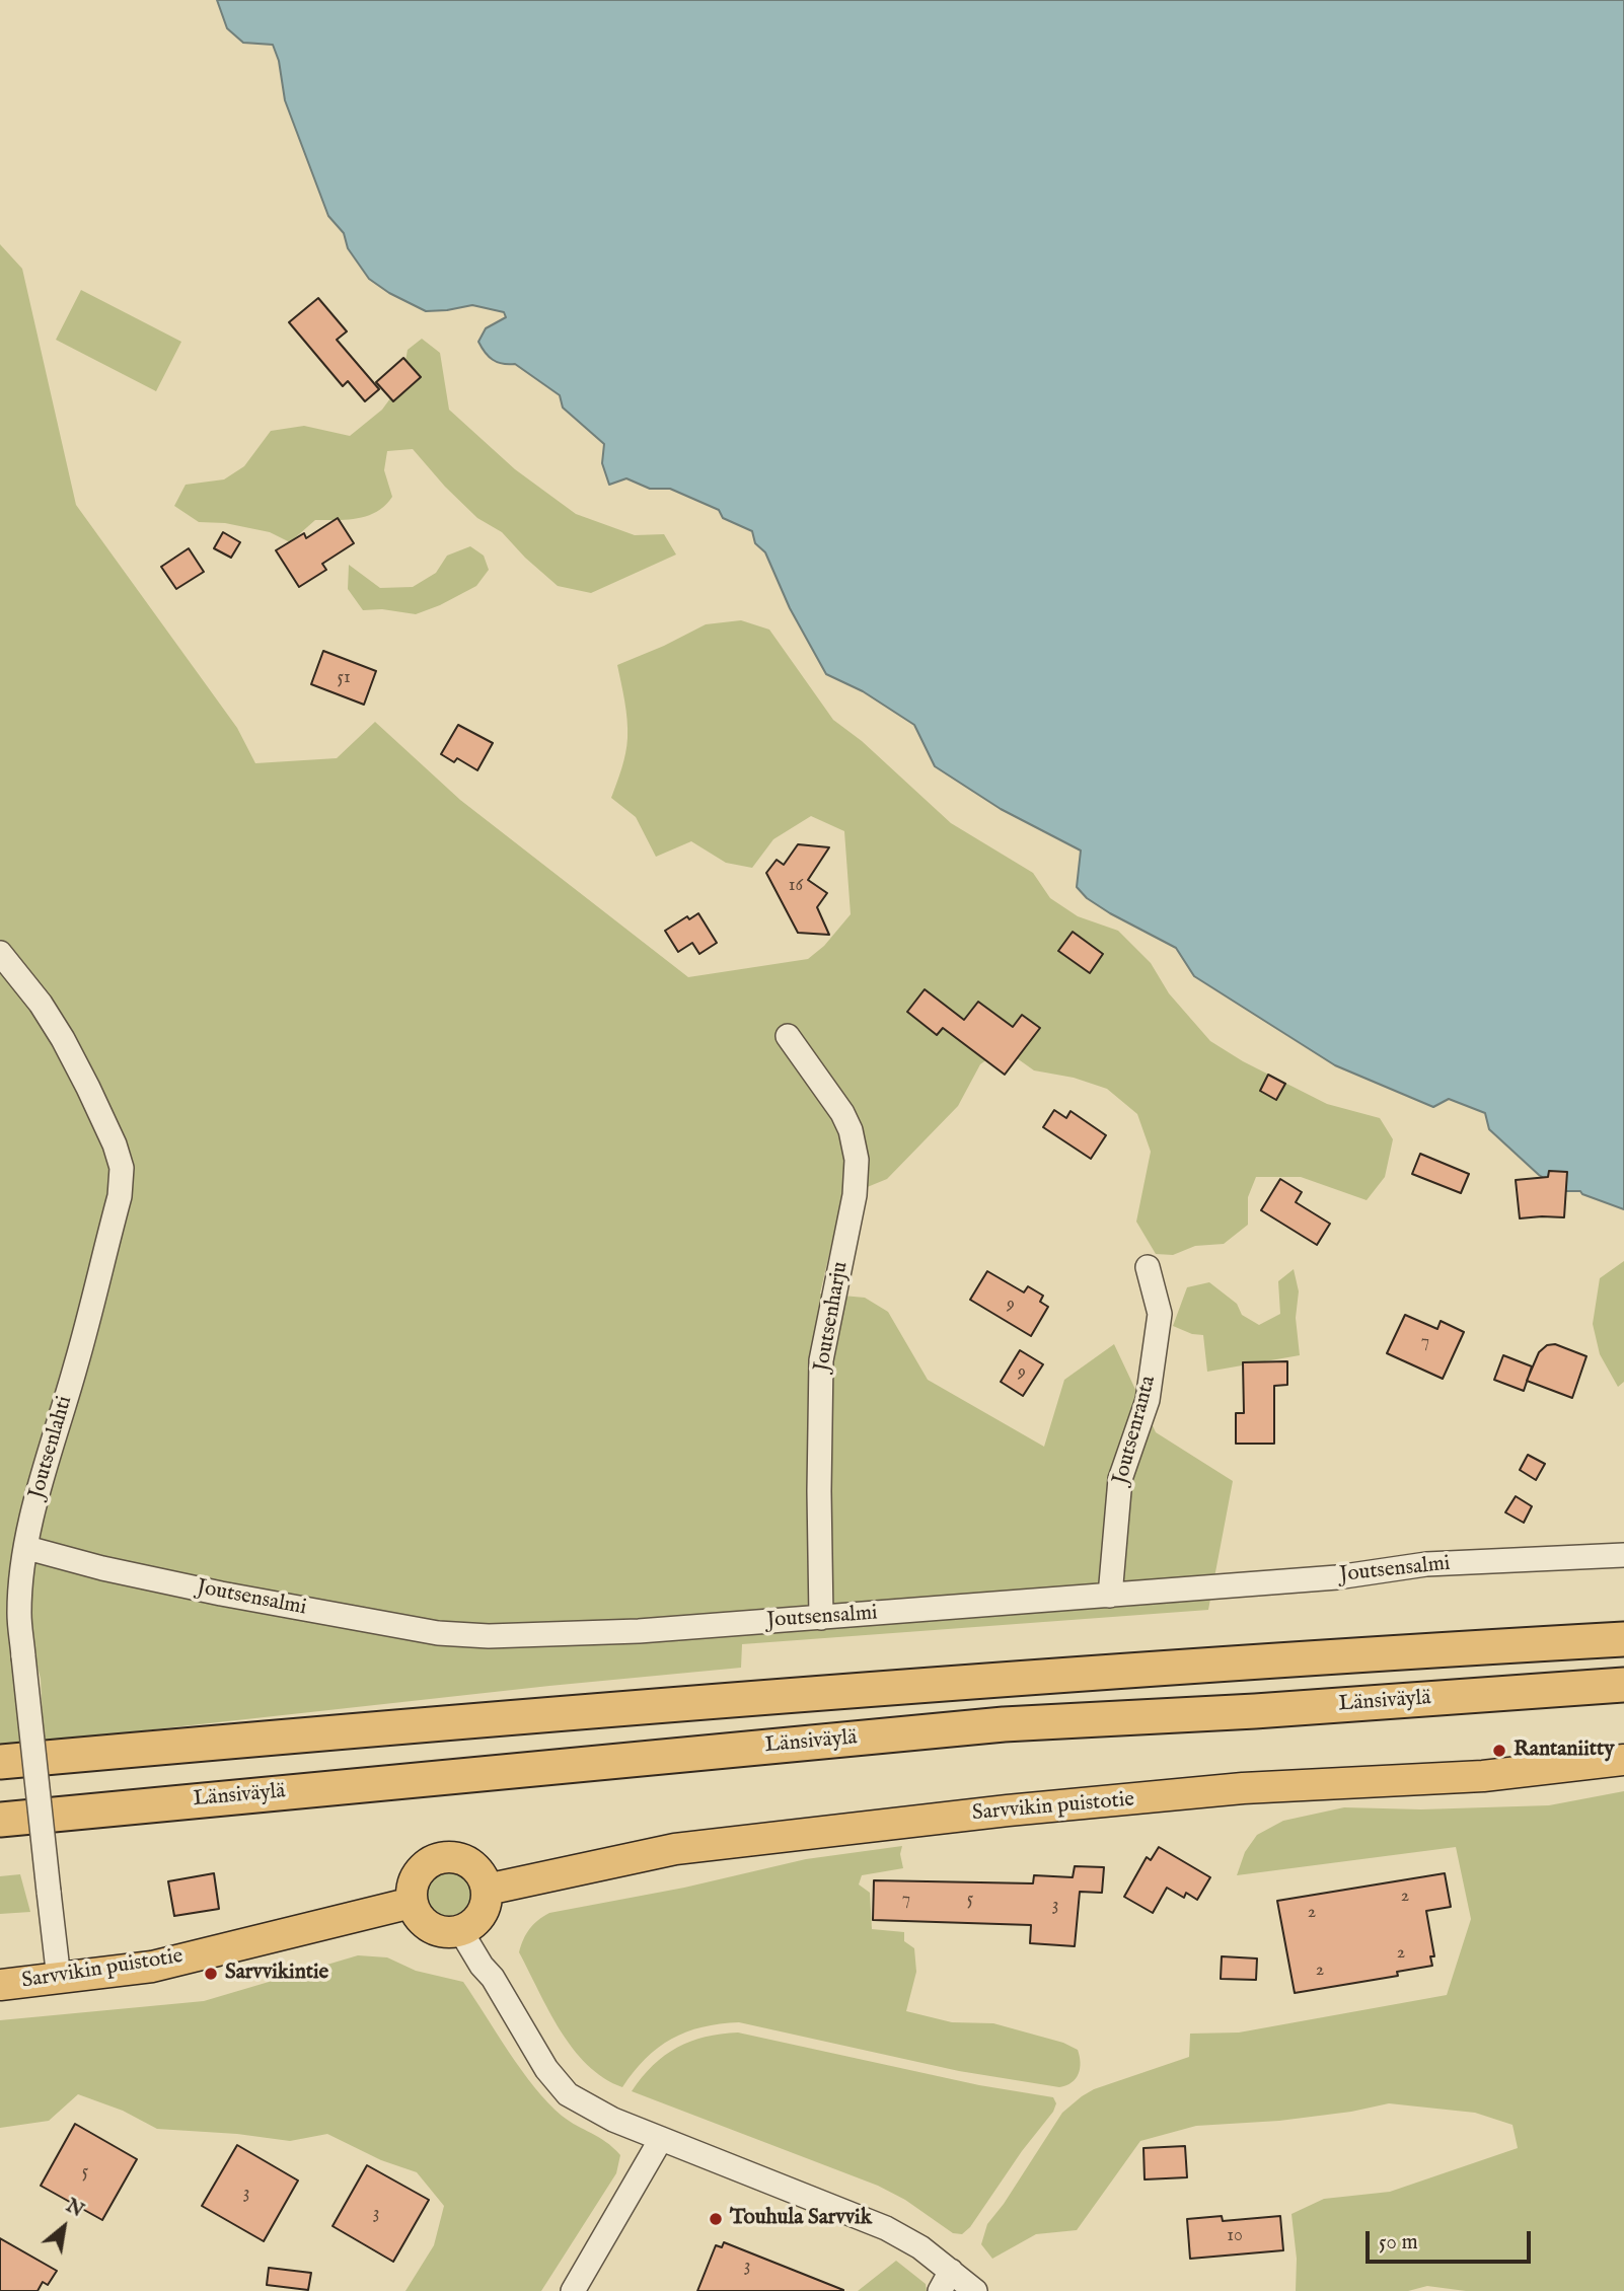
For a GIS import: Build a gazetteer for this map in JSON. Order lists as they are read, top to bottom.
{
  "streets": {
    "highway": ["Länsiväylä"],
    "main road": ["Sarvvikin puistotie"],
    "street": [
      "Joutsenharju",
      "Joutsenranta",
      "Joutsenlahti",
      "Joutsensalmi"
    ]
  },
  "crossings": [
    ["Joutsenharju", "Joutsensalmi"],
    ["Joutsenranta", "Joutsensalmi"],
    ["Joutsenlahti", "Joutsensalmi"],
    ["Joutsenlahti", "Sarvvikin puistotie"]
  ],
  "places": ["Rantaniitty", "Sarvvikintie", "Touhula Sarvvik"],
  "house_numbers": [
    "51",
    "16",
    "9",
    "7",
    "9",
    "2",
    "7",
    "5",
    "3",
    "2",
    "2",
    "2",
    "5",
    "3",
    "3",
    "10",
    "3"
  ],
  "scale_bar": "50 m",
  "north": "top right"
}
